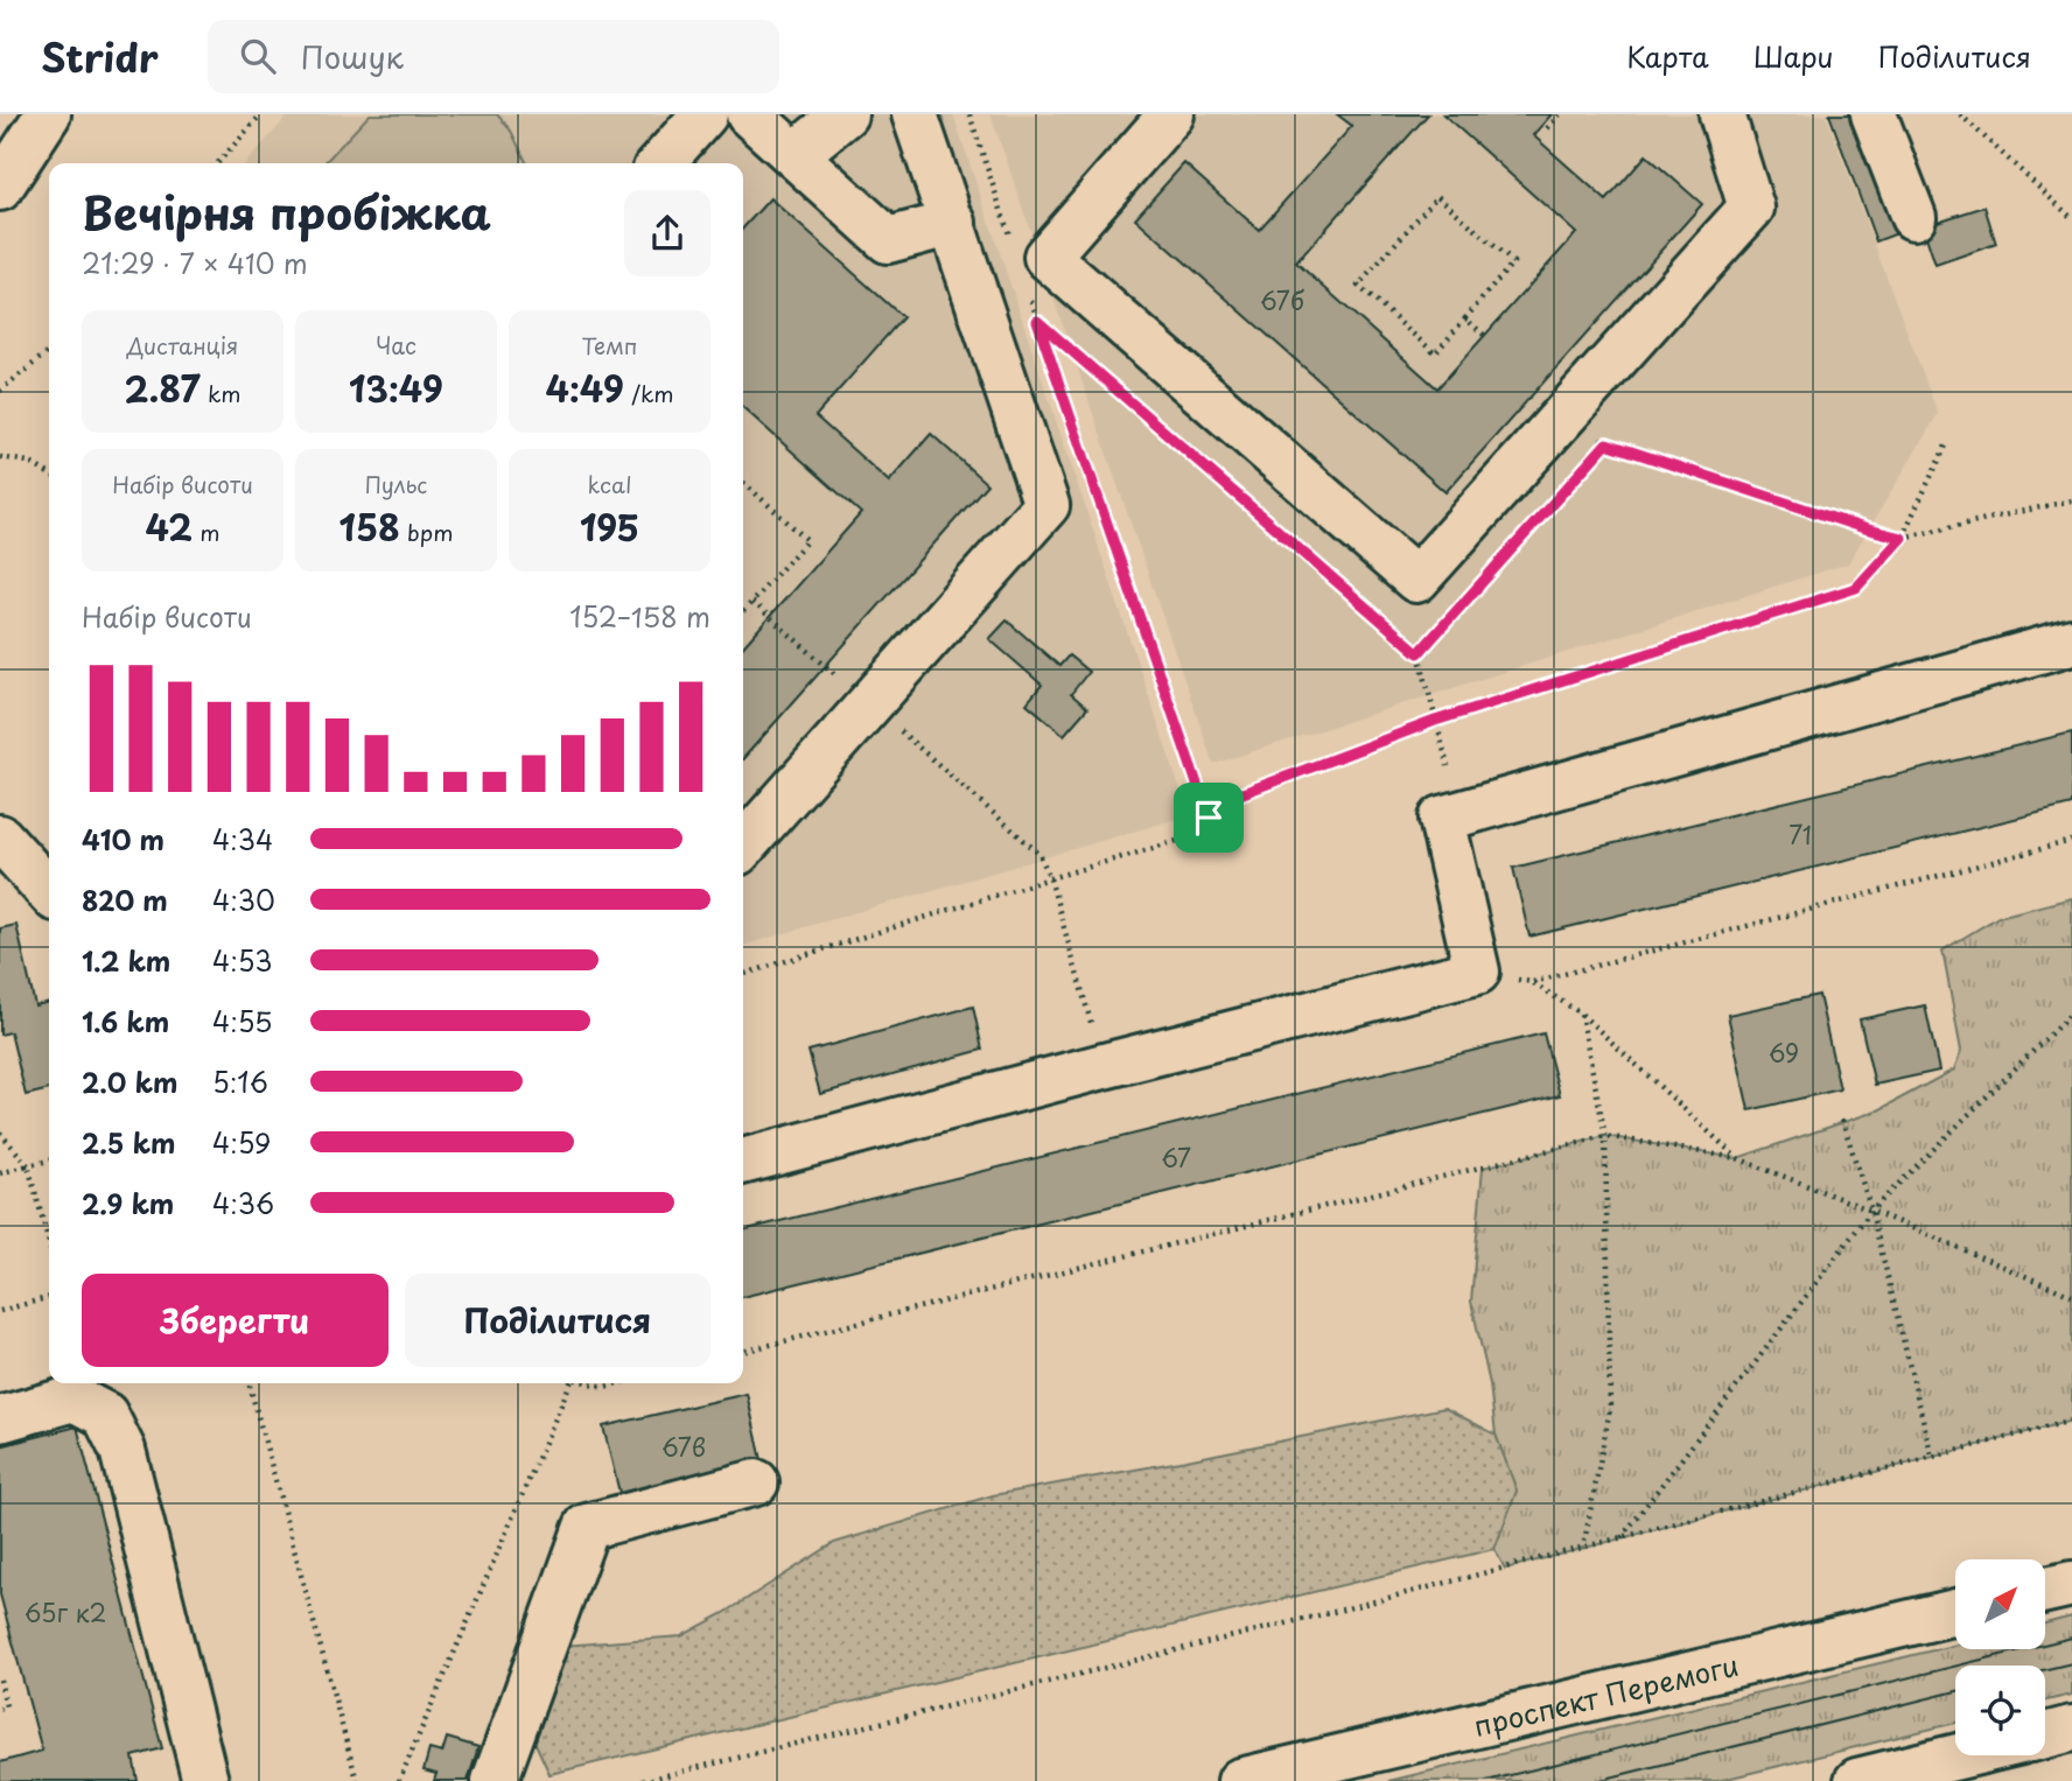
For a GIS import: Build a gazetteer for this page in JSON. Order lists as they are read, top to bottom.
{
  "streets": {
    "main road": ["проспект Перемоги"]
  },
  "house_numbers": [
    "67б",
    "71",
    "69",
    "67",
    "67в",
    "65г к2"
  ],
  "north": "top right",
  "page": {
    "header": "Stridr",
    "search": "Пошук",
    "nav": ["Карта", "Шари", "Поділитися"],
    "heading": ["Вечірня пробіжка", "21:29 · 7 × 410 m"],
    "stats": [
      ["Дистанція", "2.87 km"],
      ["Час", "13:49"],
      ["Темп", "4:49 /km"],
      ["Набір висоти", "42 m"],
      ["Пульс", "158 bpm"],
      ["kcal", "195"]
    ],
    "chart": ["Набір висоти", "152–158 m"],
    "list": [
      {
        "name": "410 m",
        "note": "4:34"
      },
      {
        "name": "820 m",
        "note": "4:30"
      },
      {
        "name": "1.2 km",
        "note": "4:53"
      },
      {
        "name": "1.6 km",
        "note": "4:55"
      },
      {
        "name": "2.0 km",
        "note": "5:16"
      },
      {
        "name": "2.5 km",
        "note": "4:59"
      },
      {
        "name": "2.9 km",
        "note": "4:36"
      }
    ],
    "buttons": ["Зберегти", "Поділитися"]
  }
}
